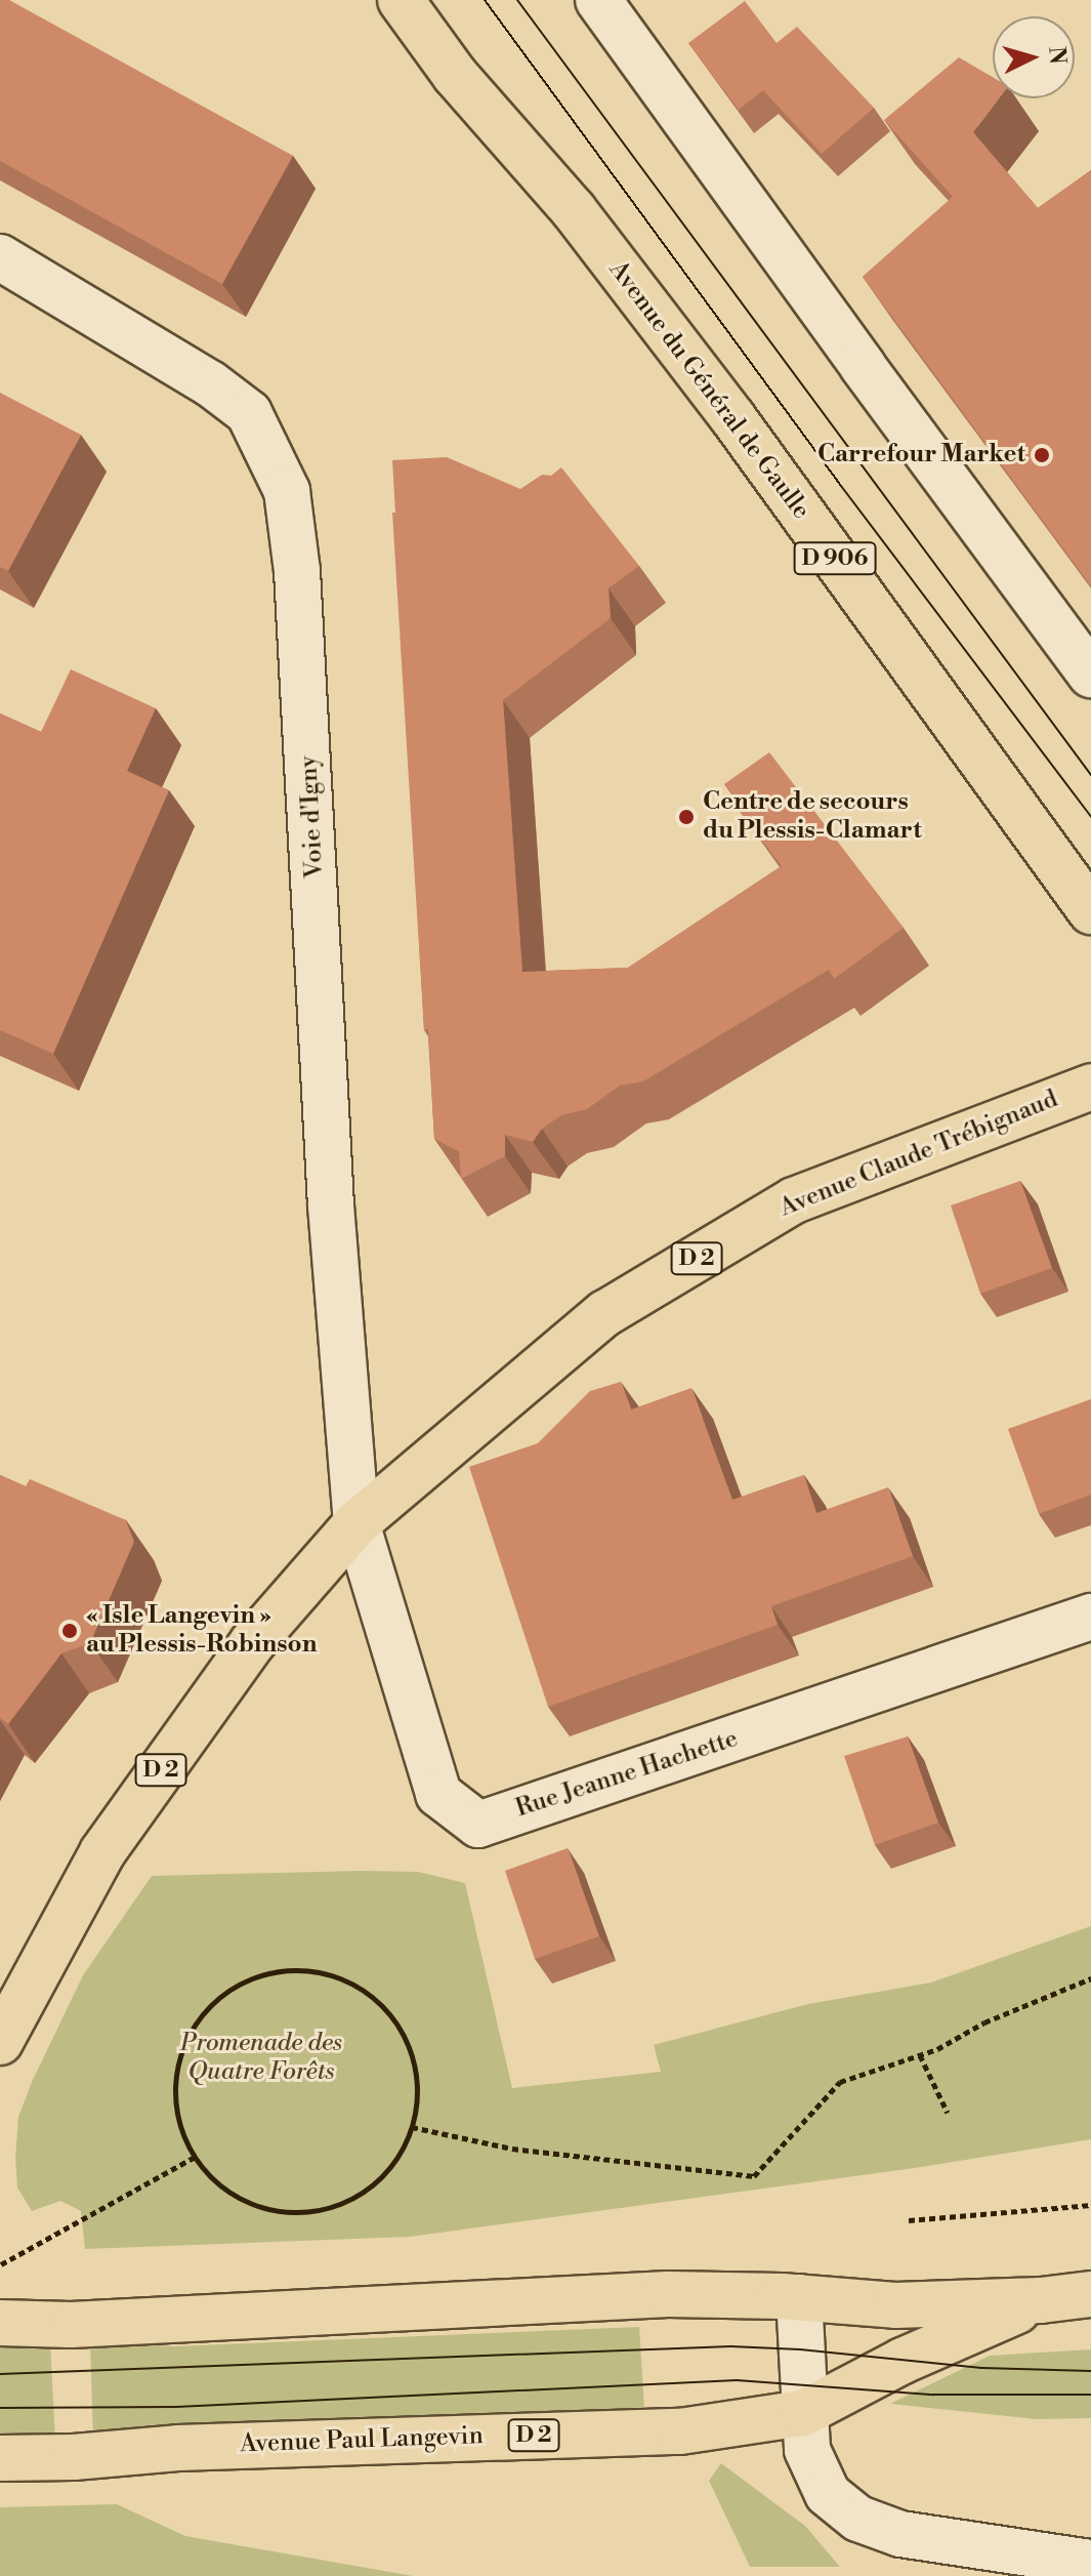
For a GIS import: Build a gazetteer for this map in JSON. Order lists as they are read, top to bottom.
{
  "streets": {
    "main road": [
      "Avenue du Général de Gaulle",
      "D 906",
      "Avenue Claude Trébignaud",
      "D 2",
      "Avenue Paul Langevin"
    ],
    "street": ["Voie d'Igny", "Rue Jeanne Hachette"]
  },
  "crossings": [
    ["Voie d'Igny", "Avenue Claude Trébignaud"],
    ["Voie d'Igny", "D 2"],
    ["Voie d'Igny", "Rue Jeanne Hachette"],
    ["Avenue Claude Trébignaud", "D 2"],
    ["Avenue Claude Trébignaud", "Rue Jeanne Hachette"],
    ["D 2", "Rue Jeanne Hachette"]
  ],
  "parks": ["Promenade des Quatre Forêts"],
  "places": ["Carrefour Market", "Centre de secours du Plessis-Clamart", "« Isle Langevin » au Plessis-Robinson"],
  "north": "right"
}
